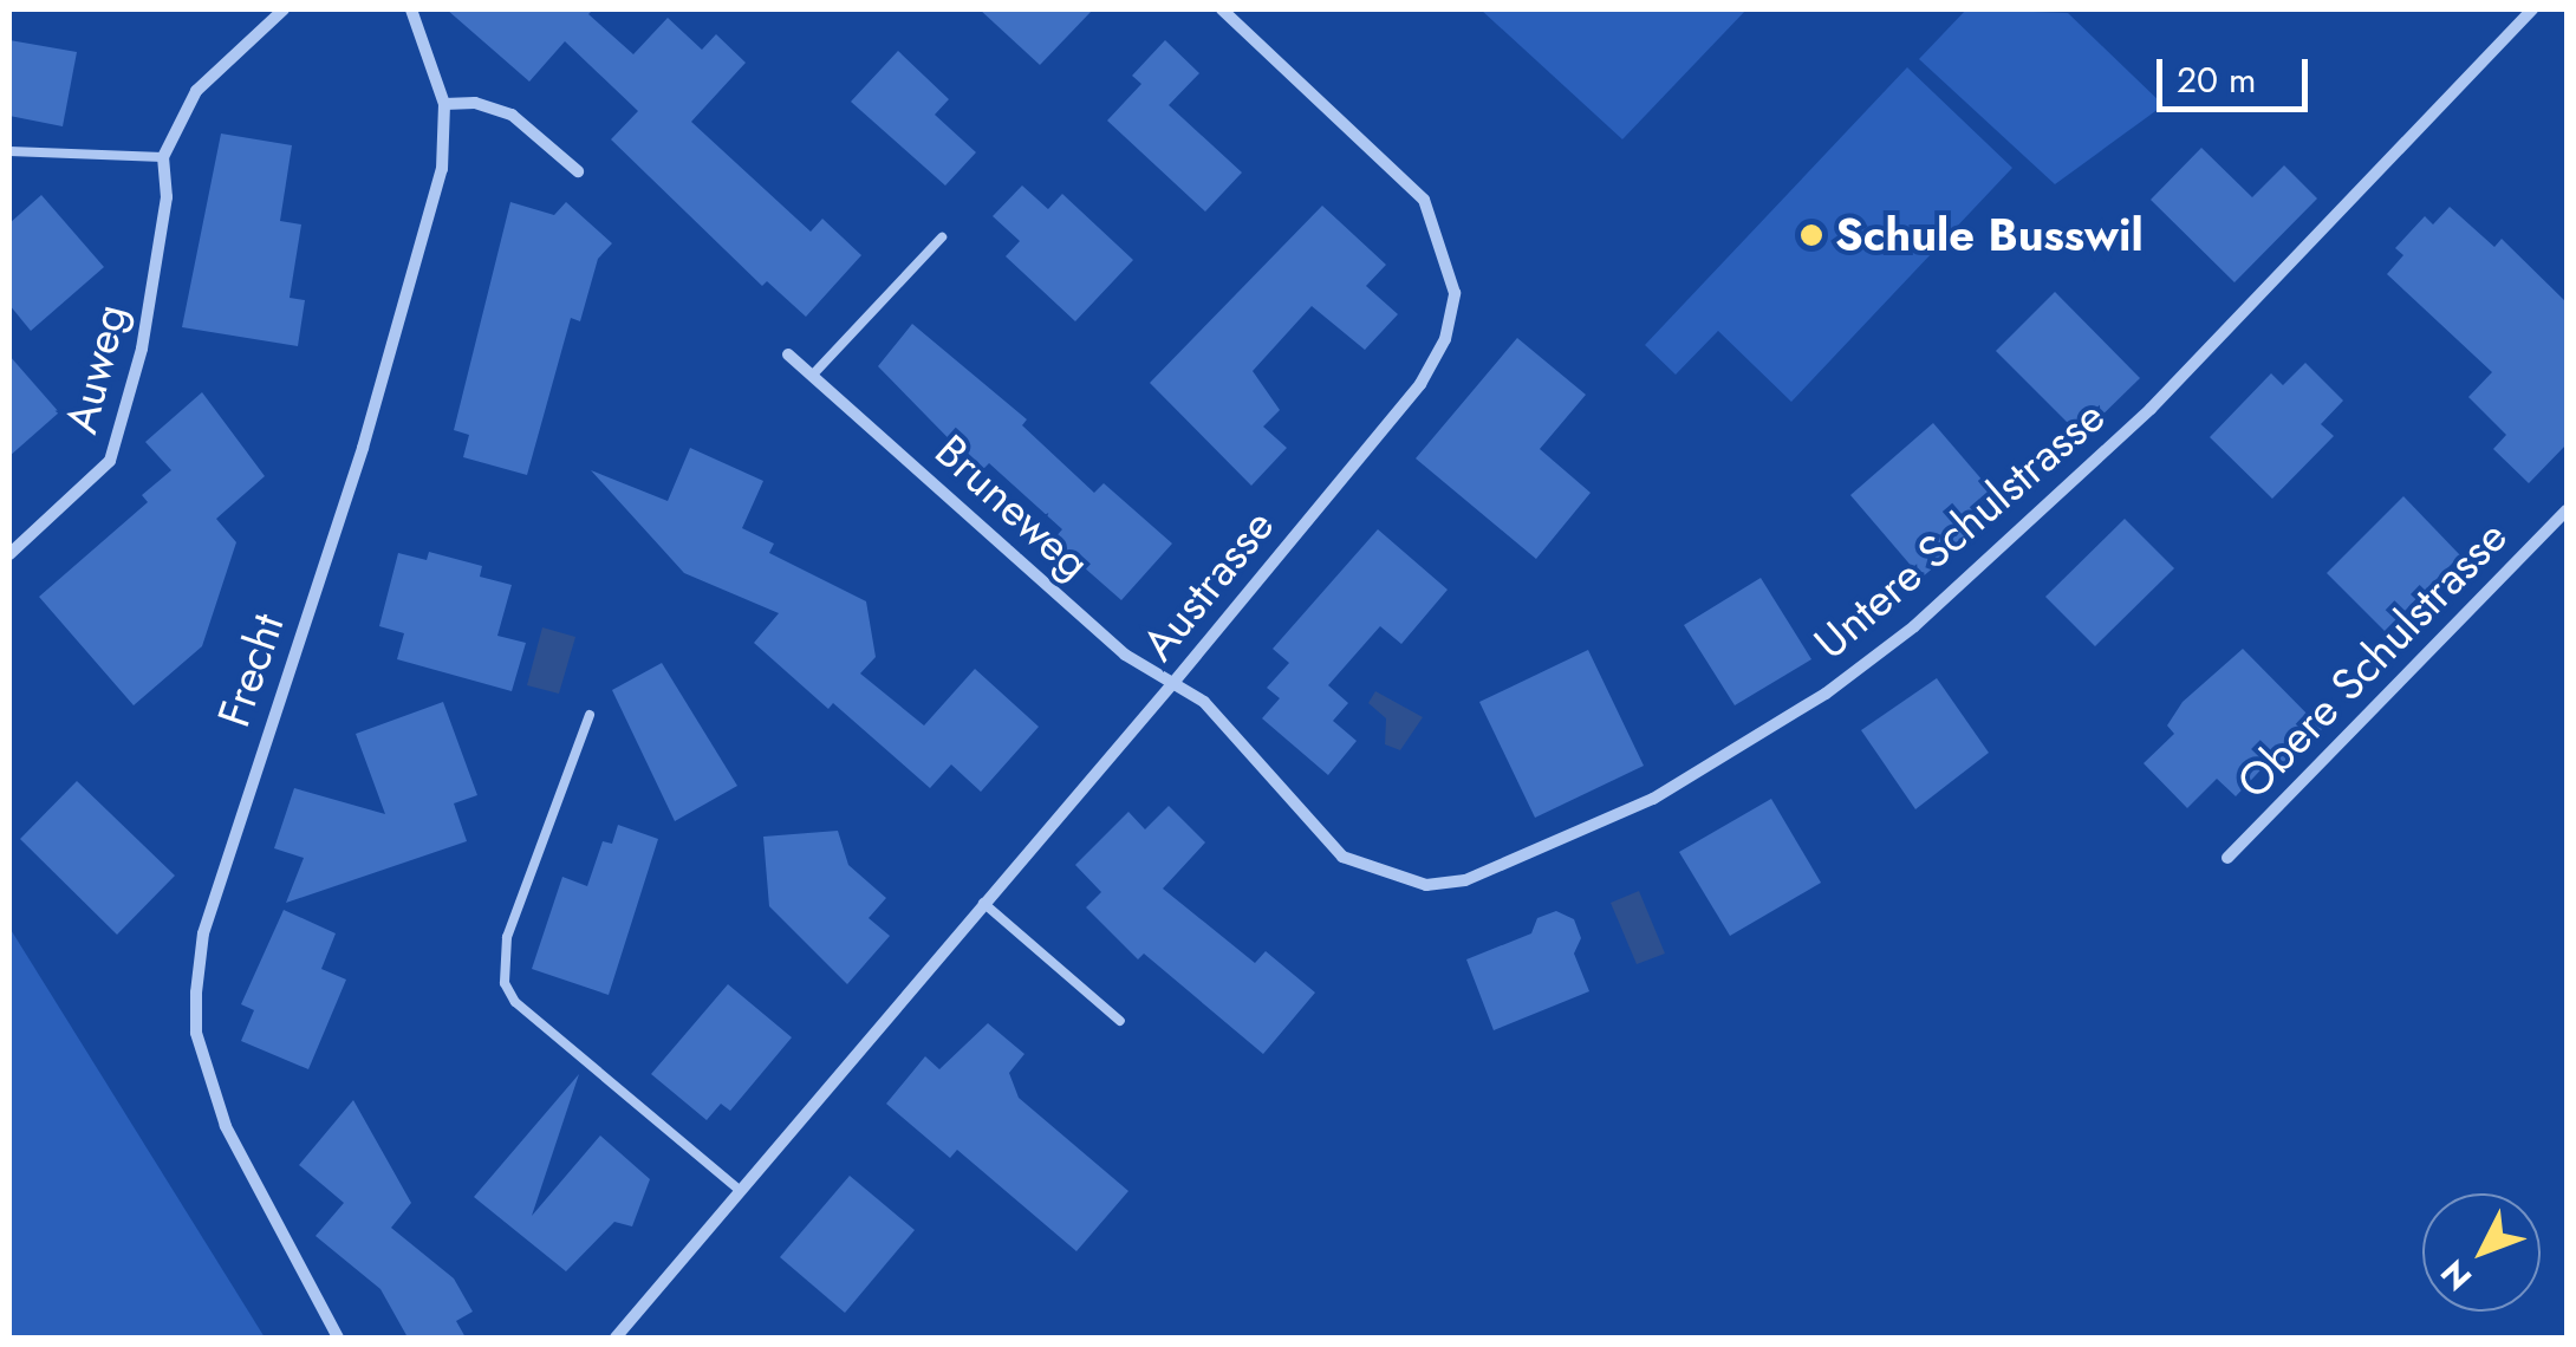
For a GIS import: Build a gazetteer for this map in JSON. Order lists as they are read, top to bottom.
{
  "streets": {
    "street": [
      "Auweg",
      "Bruneweg",
      "Untere Schulstrasse",
      "Austrasse",
      "Obere Schulstrasse",
      "Frecht"
    ]
  },
  "crossings": [
    ["Bruneweg", "Untere Schulstrasse"],
    ["Bruneweg", "Austrasse"],
    ["Untere Schulstrasse", "Austrasse"]
  ],
  "places": ["Schule Busswil"],
  "scale_bar": "20 m",
  "north": "bottom left"
}
